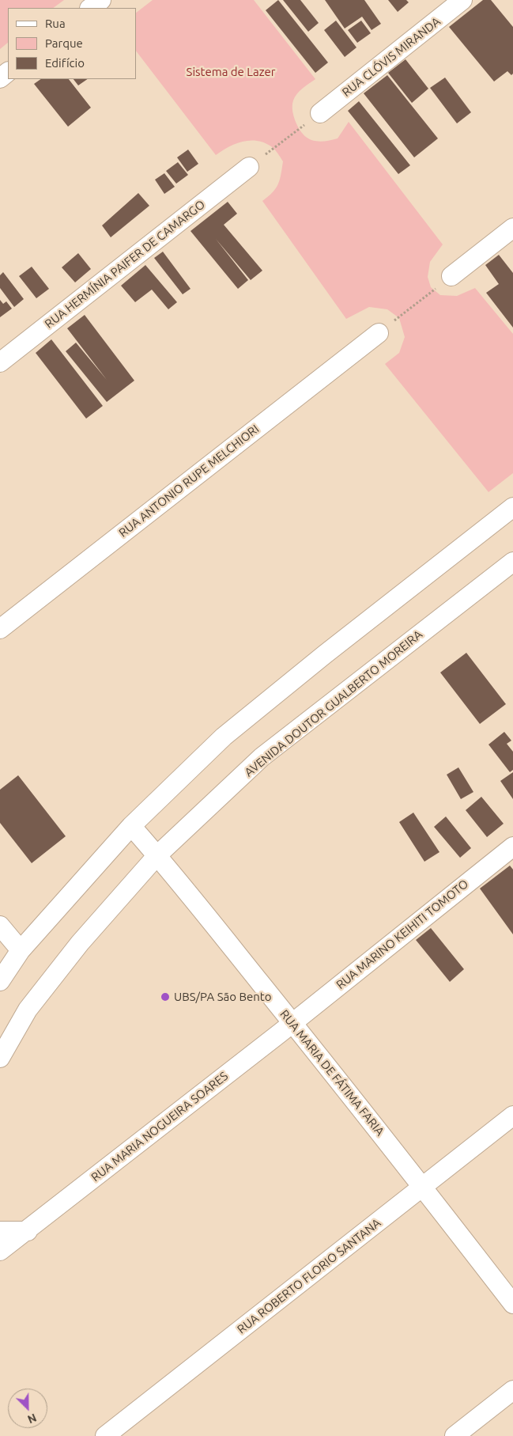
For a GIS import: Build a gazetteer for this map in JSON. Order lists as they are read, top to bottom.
{
  "streets": {
    "street": [
      "RUA CLÓVIS MIRANDA",
      "RUA HERMÍNIA PAIFER DE CAMARGO",
      "RUA ANTONIO RUPE MELCHIORI",
      "AVENIDA DOUTOR GUALBERTO MOREIRA",
      "RUA MARINO KEIHITI TOMOTO",
      "RUA MARIA DE FÁTIMA FARIA",
      "RUA MARIA NOGUEIRA SOARES",
      "RUA ROBERTO FLORIO SANTANA"
    ]
  },
  "crossings": [
    ["AVENIDA DOUTOR GUALBERTO MOREIRA", "RUA MARIA DE FÁTIMA FARIA"],
    ["RUA MARINO KEIHITI TOMOTO", "RUA MARIA DE FÁTIMA FARIA"],
    ["RUA MARINO KEIHITI TOMOTO", "RUA MARIA NOGUEIRA SOARES"],
    ["RUA MARIA DE FÁTIMA FARIA", "RUA MARIA NOGUEIRA SOARES"],
    ["RUA MARIA DE FÁTIMA FARIA", "RUA ROBERTO FLORIO SANTANA"]
  ],
  "parks": ["Sistema de Lazer"],
  "places": ["UBS/PA São Bento"],
  "legend": ["Rua", "Parque", "Edifício"],
  "north": "bottom right"
}
